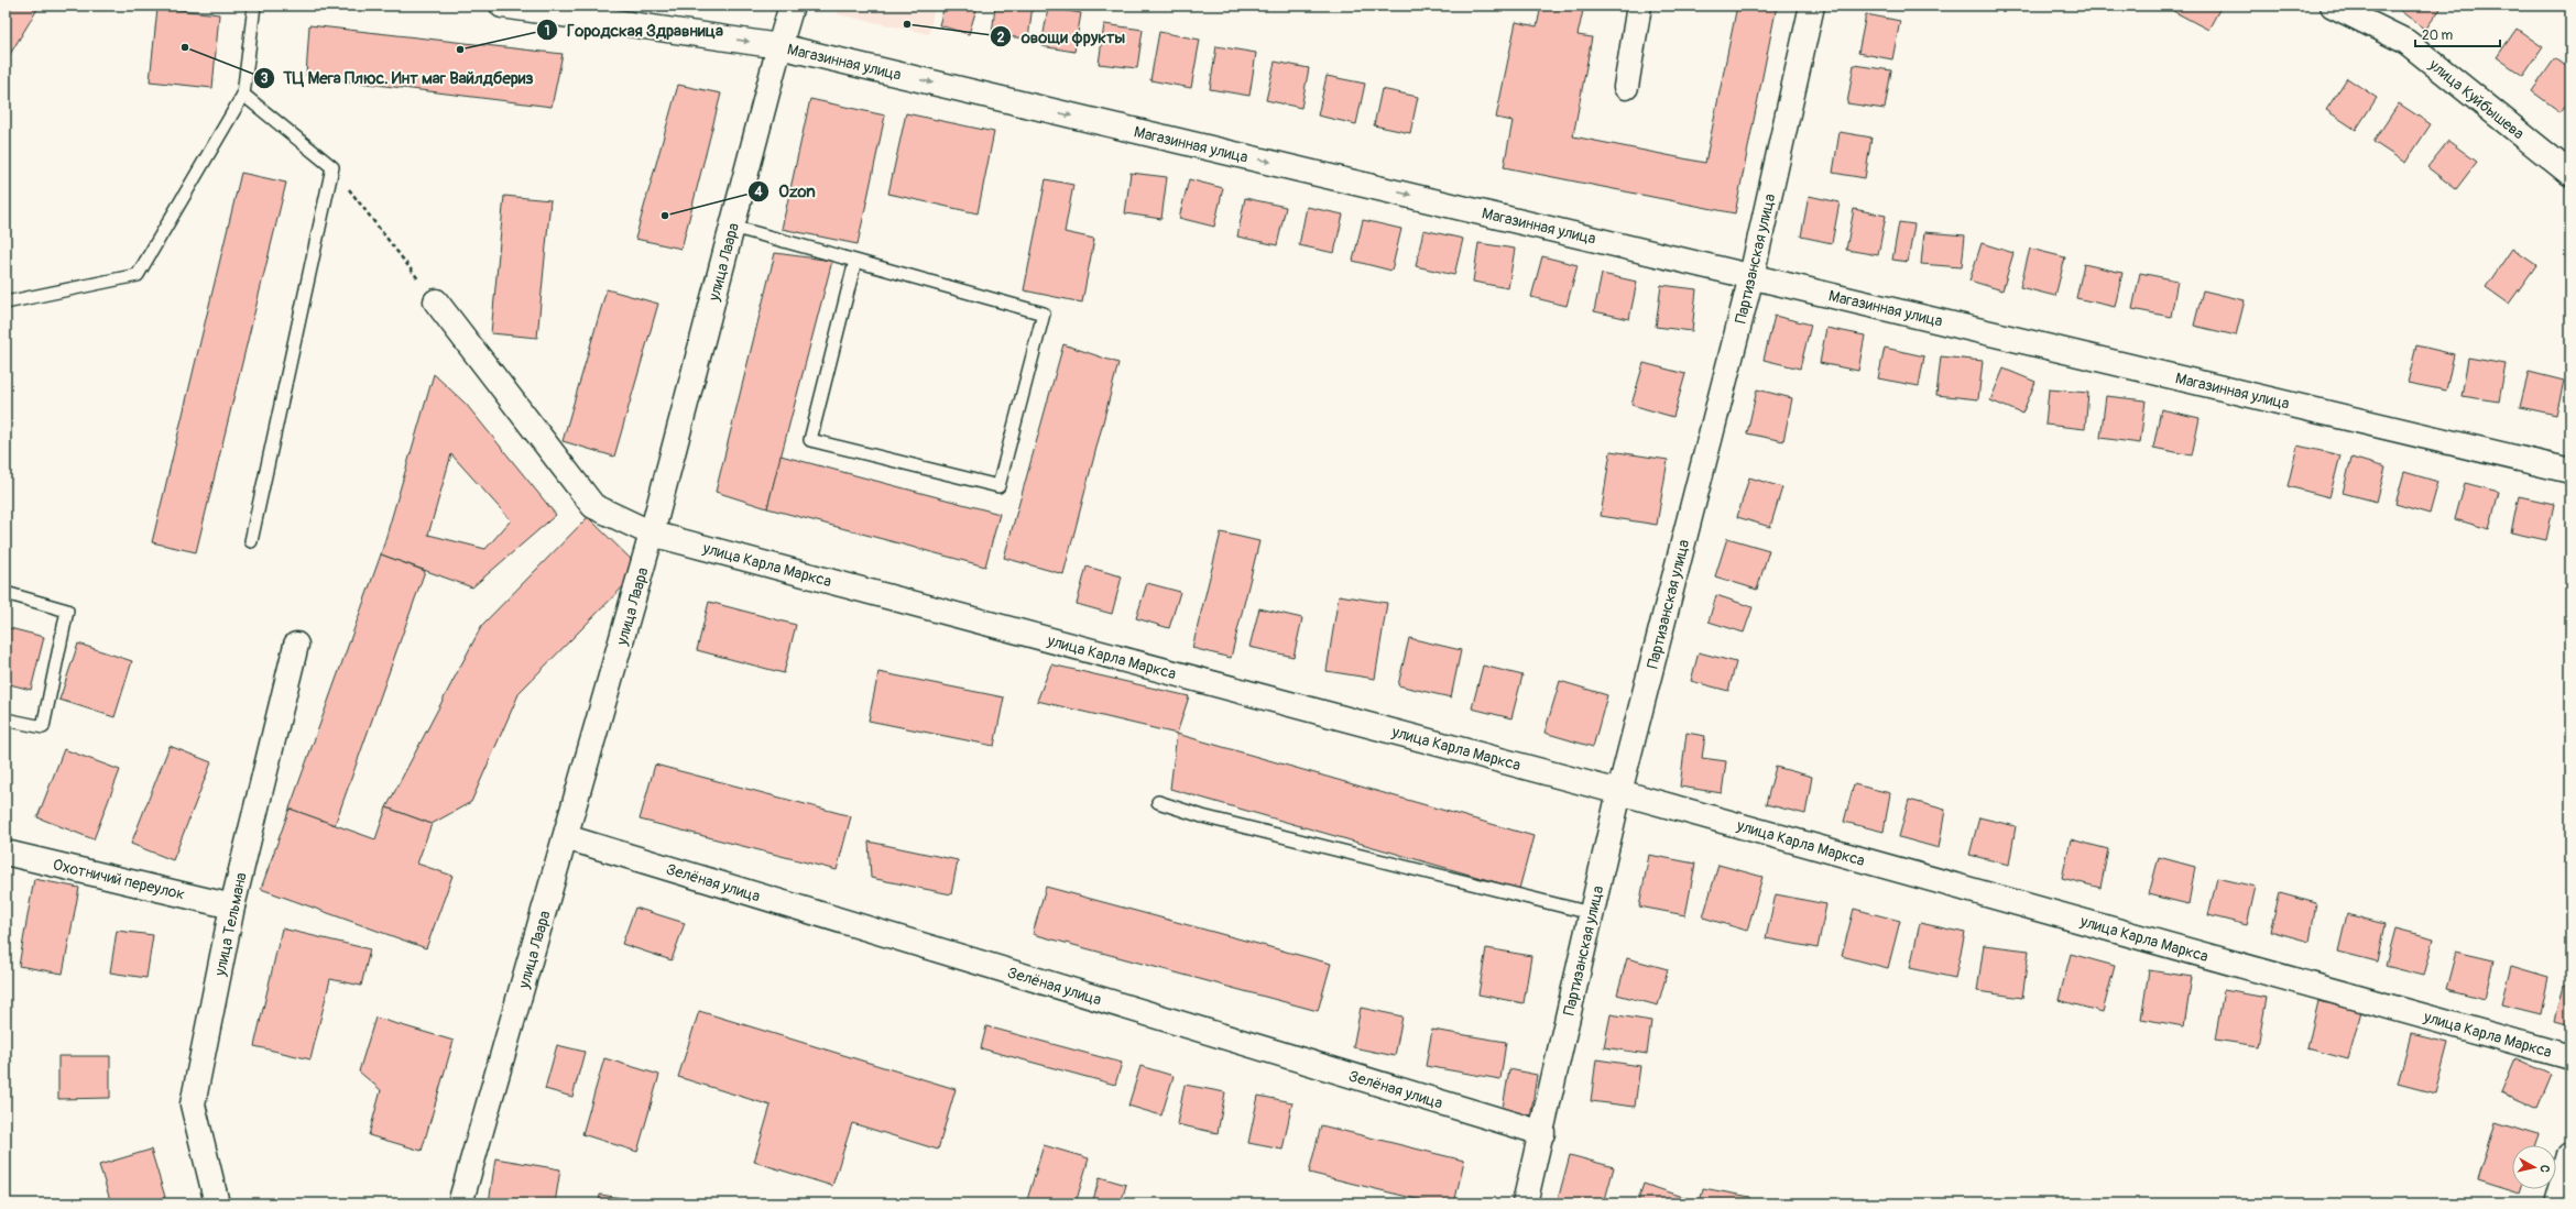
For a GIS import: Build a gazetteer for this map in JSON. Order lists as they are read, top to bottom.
{
  "streets": {
    "street": [
      "Магазинная улица",
      "улица Куйбышева",
      "Партизанская улица",
      "улица Лаара",
      "улица Карла Маркса",
      "Охотничий переулок",
      "Зелёная улица",
      "улица Тельмана"
    ]
  },
  "crossings": [
    ["Магазинная улица", "Партизанская улица"],
    ["Магазинная улица", "улица Лаара"],
    ["Партизанская улица", "улица Карла Маркса"],
    ["Партизанская улица", "Зелёная улица"],
    ["улица Лаара", "улица Карла Маркса"],
    ["улица Лаара", "Зелёная улица"],
    ["Охотничий переулок", "улица Тельмана"]
  ],
  "one_way": ["Магазинная улица"],
  "places": [
    "овощи фрукты",
    "ТЦ Мега Плюс. Инт маг Вайлдбериз",
    "Городская Здравница",
    "Ozon"
  ],
  "scale_bar": "20 m",
  "north": "right"
}
